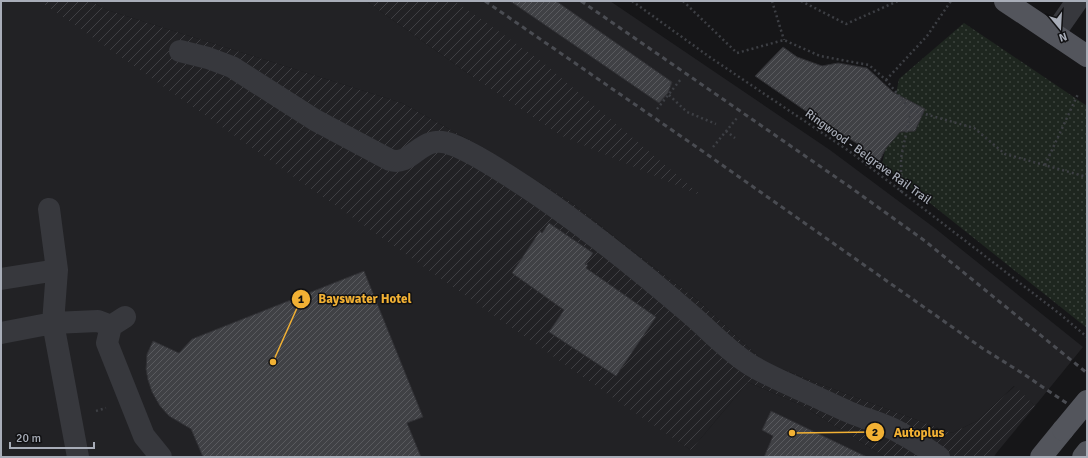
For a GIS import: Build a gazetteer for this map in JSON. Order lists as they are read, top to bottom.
{
  "streets": {
    "path": ["Ringwood - Belgrave Rail Trail"]
  },
  "places": ["Bayswater Hotel", "Autoplus"],
  "scale_bar": "20 m",
  "north": "bottom"
}
